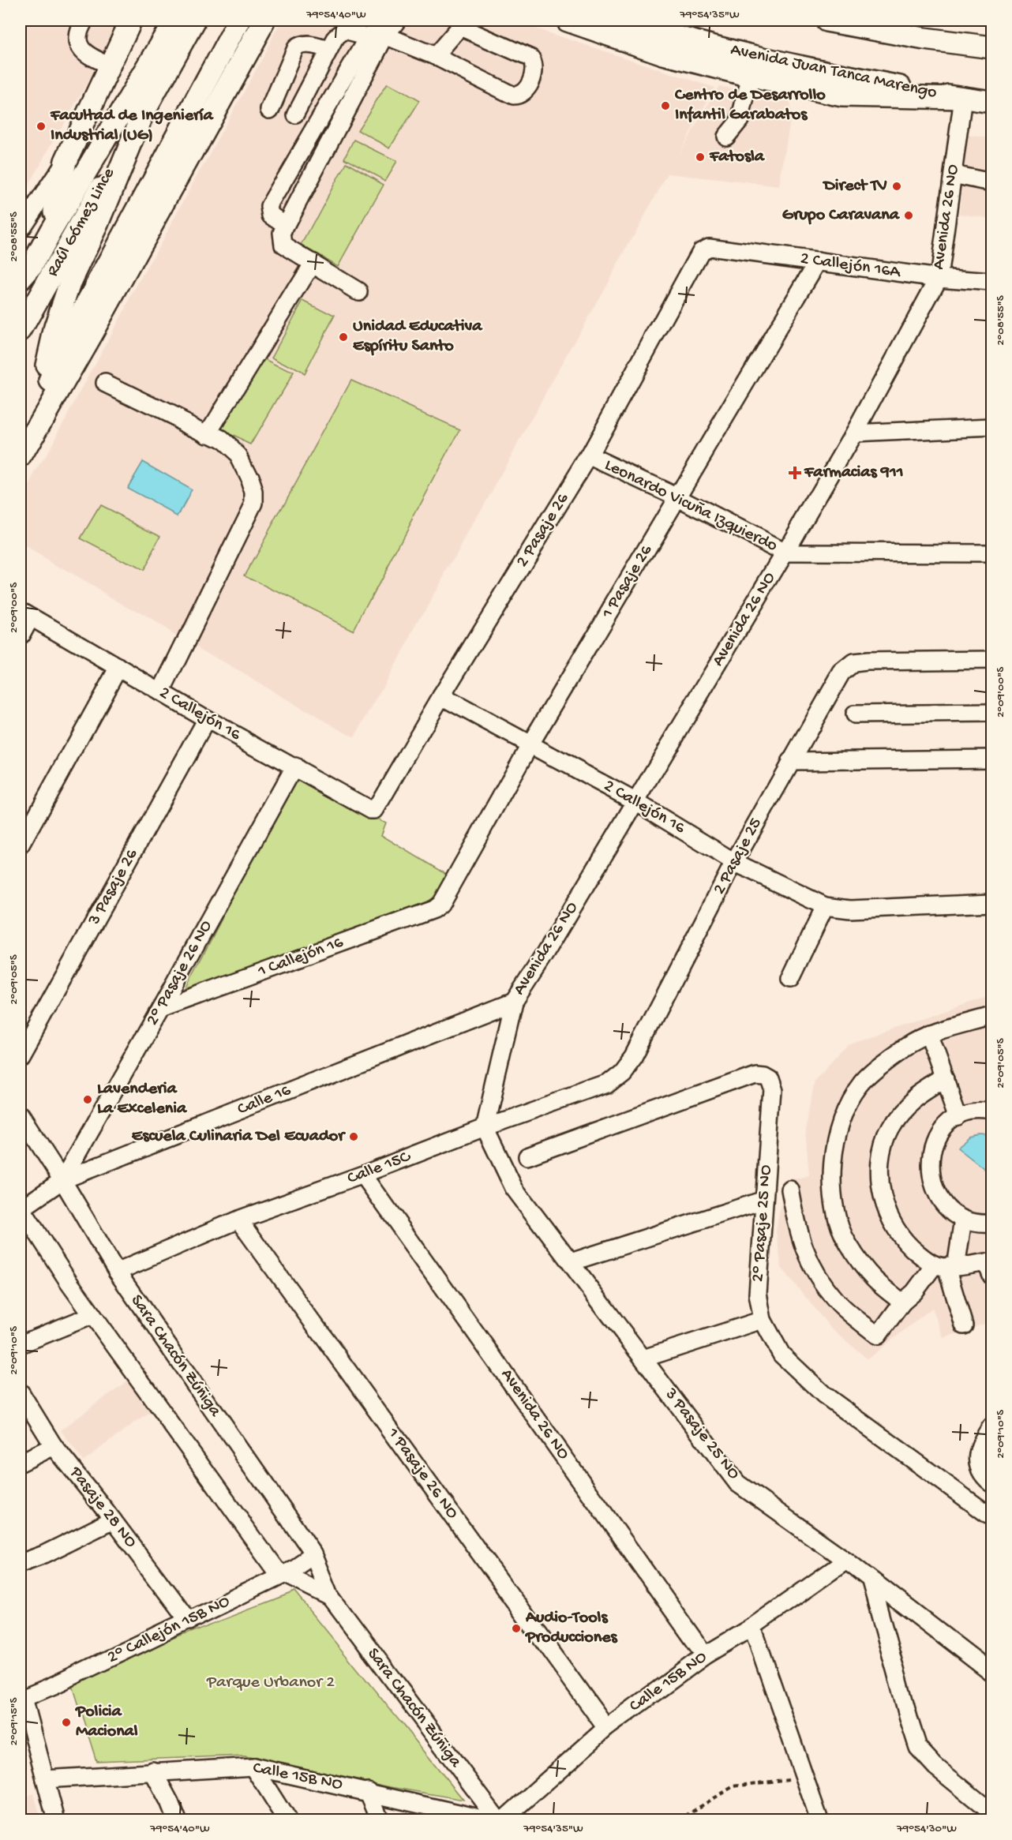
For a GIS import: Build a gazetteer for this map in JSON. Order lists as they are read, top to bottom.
{
  "streets": {
    "main road": ["Avenida Juan Tanca Marengo", "Raúl Gómez Lince"],
    "street": [
      "Avenida 26 NO",
      "2 Callejón 16A",
      "Leonardo Vicuña Izquierdo",
      "2 Pasaje 26",
      "1 Pasaje 26",
      "2 Callejón 16",
      "2 Pasaje 25",
      "3 Pasaje 26",
      "1 Callejón 16",
      "2° Pasaje 26 NO",
      "Calle 16",
      "Calle 15C",
      "2° Pasaje 25 NO",
      "Sara Chacón Zúñiga",
      "3 Pasaje 25 NO",
      "1 Pasaje 26 NO",
      "Pasaje 28 NO",
      "2° Callejón 15B NO",
      "Calle 15B NO"
    ]
  },
  "crossings": [
    ["Avenida Juan Tanca Marengo", "Avenida 26 NO"],
    ["Avenida 26 NO", "2 Callejón 16A"],
    ["Avenida 26 NO", "Leonardo Vicuña Izquierdo"],
    ["Avenida 26 NO", "2 Callejón 16"],
    ["Avenida 26 NO", "Calle 16"],
    ["Avenida 26 NO", "Calle 15C"],
    ["Avenida 26 NO", "3 Pasaje 25 NO"],
    ["Avenida 26 NO", "Calle 15B NO"],
    ["2 Callejón 16A", "2 Pasaje 26"],
    ["2 Callejón 16A", "1 Pasaje 26"],
    ["Leonardo Vicuña Izquierdo", "2 Pasaje 26"],
    ["Leonardo Vicuña Izquierdo", "1 Pasaje 26"],
    ["2 Pasaje 26", "2 Callejón 16"],
    ["1 Pasaje 26", "2 Callejón 16"],
    ["1 Pasaje 26", "1 Callejón 16"],
    ["2 Callejón 16", "2 Pasaje 25"],
    ["2 Callejón 16", "3 Pasaje 26"],
    ["2 Callejón 16", "2° Pasaje 26 NO"],
    ["2 Pasaje 25", "Calle 15C"],
    ["1 Callejón 16", "2° Pasaje 26 NO"],
    ["2° Pasaje 26 NO", "Calle 16"],
    ["2° Pasaje 26 NO", "Sara Chacón Zúñiga"],
    ["Calle 16", "Sara Chacón Zúñiga"],
    ["Calle 15C", "Sara Chacón Zúñiga"],
    ["Calle 15C", "3 Pasaje 25 NO"],
    ["Calle 15C", "1 Pasaje 26 NO"],
    ["Sara Chacón Zúñiga", "2° Callejón 15B NO"],
    ["3 Pasaje 25 NO", "Calle 15B NO"],
    ["1 Pasaje 26 NO", "Calle 15B NO"],
    ["Pasaje 28 NO", "2° Callejón 15B NO"]
  ],
  "parks": ["Parque Urbanor 2"],
  "places": {
    "other": [
      "Centro de Desarrollo Infantil Garabatos",
      "Facultad de Ingeniería Industrial (UG)",
      "Fatosla",
      "Direct TV",
      "Grupo Caravana",
      "Unidad Educativa Espíritu Santo",
      "Lavenderia La Excelenia",
      "Escuela Culinaria Del Ecuador",
      "Audio-Tools Producciones",
      "Policia Macional"
    ],
    "health": ["Farmacias 911"]
  },
  "coordinates": [
    "79°54'40\"W",
    "79°54'35\"W",
    "2°08'55\"S",
    "2°09'00\"S",
    "2°09'05\"S",
    "2°09'10\"S",
    "2°09'15\"S",
    "79°54'30\"W"
  ]
}
